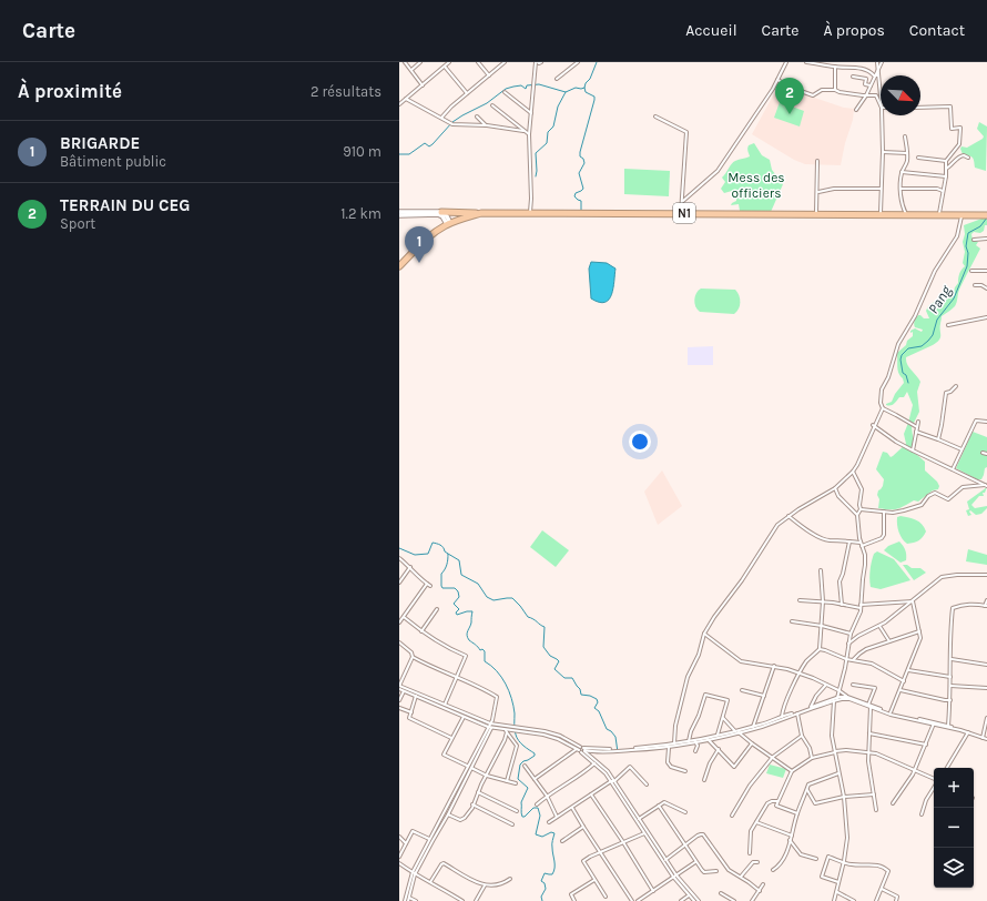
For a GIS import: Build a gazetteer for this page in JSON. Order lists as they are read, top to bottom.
{
  "streets": {
    "highway": ["N1"]
  },
  "water": ["Pang"],
  "parks": ["Mess des officiers"],
  "north": "bottom right",
  "page": {
    "header": "Carte",
    "nav": [
      "Accueil",
      "Carte",
      "À propos",
      "Contact"
    ],
    "heading": ["À proximité", "2 résultats"],
    "pins": ["2", "1"],
    "list": [
      {
        "mark": "1",
        "name": "BRIGARDE",
        "note": "Bâtiment public",
        "value": "910 m"
      },
      {
        "mark": "2",
        "name": "TERRAIN DU CEG",
        "note": "Sport",
        "value": "1.2 km"
      }
    ],
    "map_buttons": ["+", "−"]
  }
}
